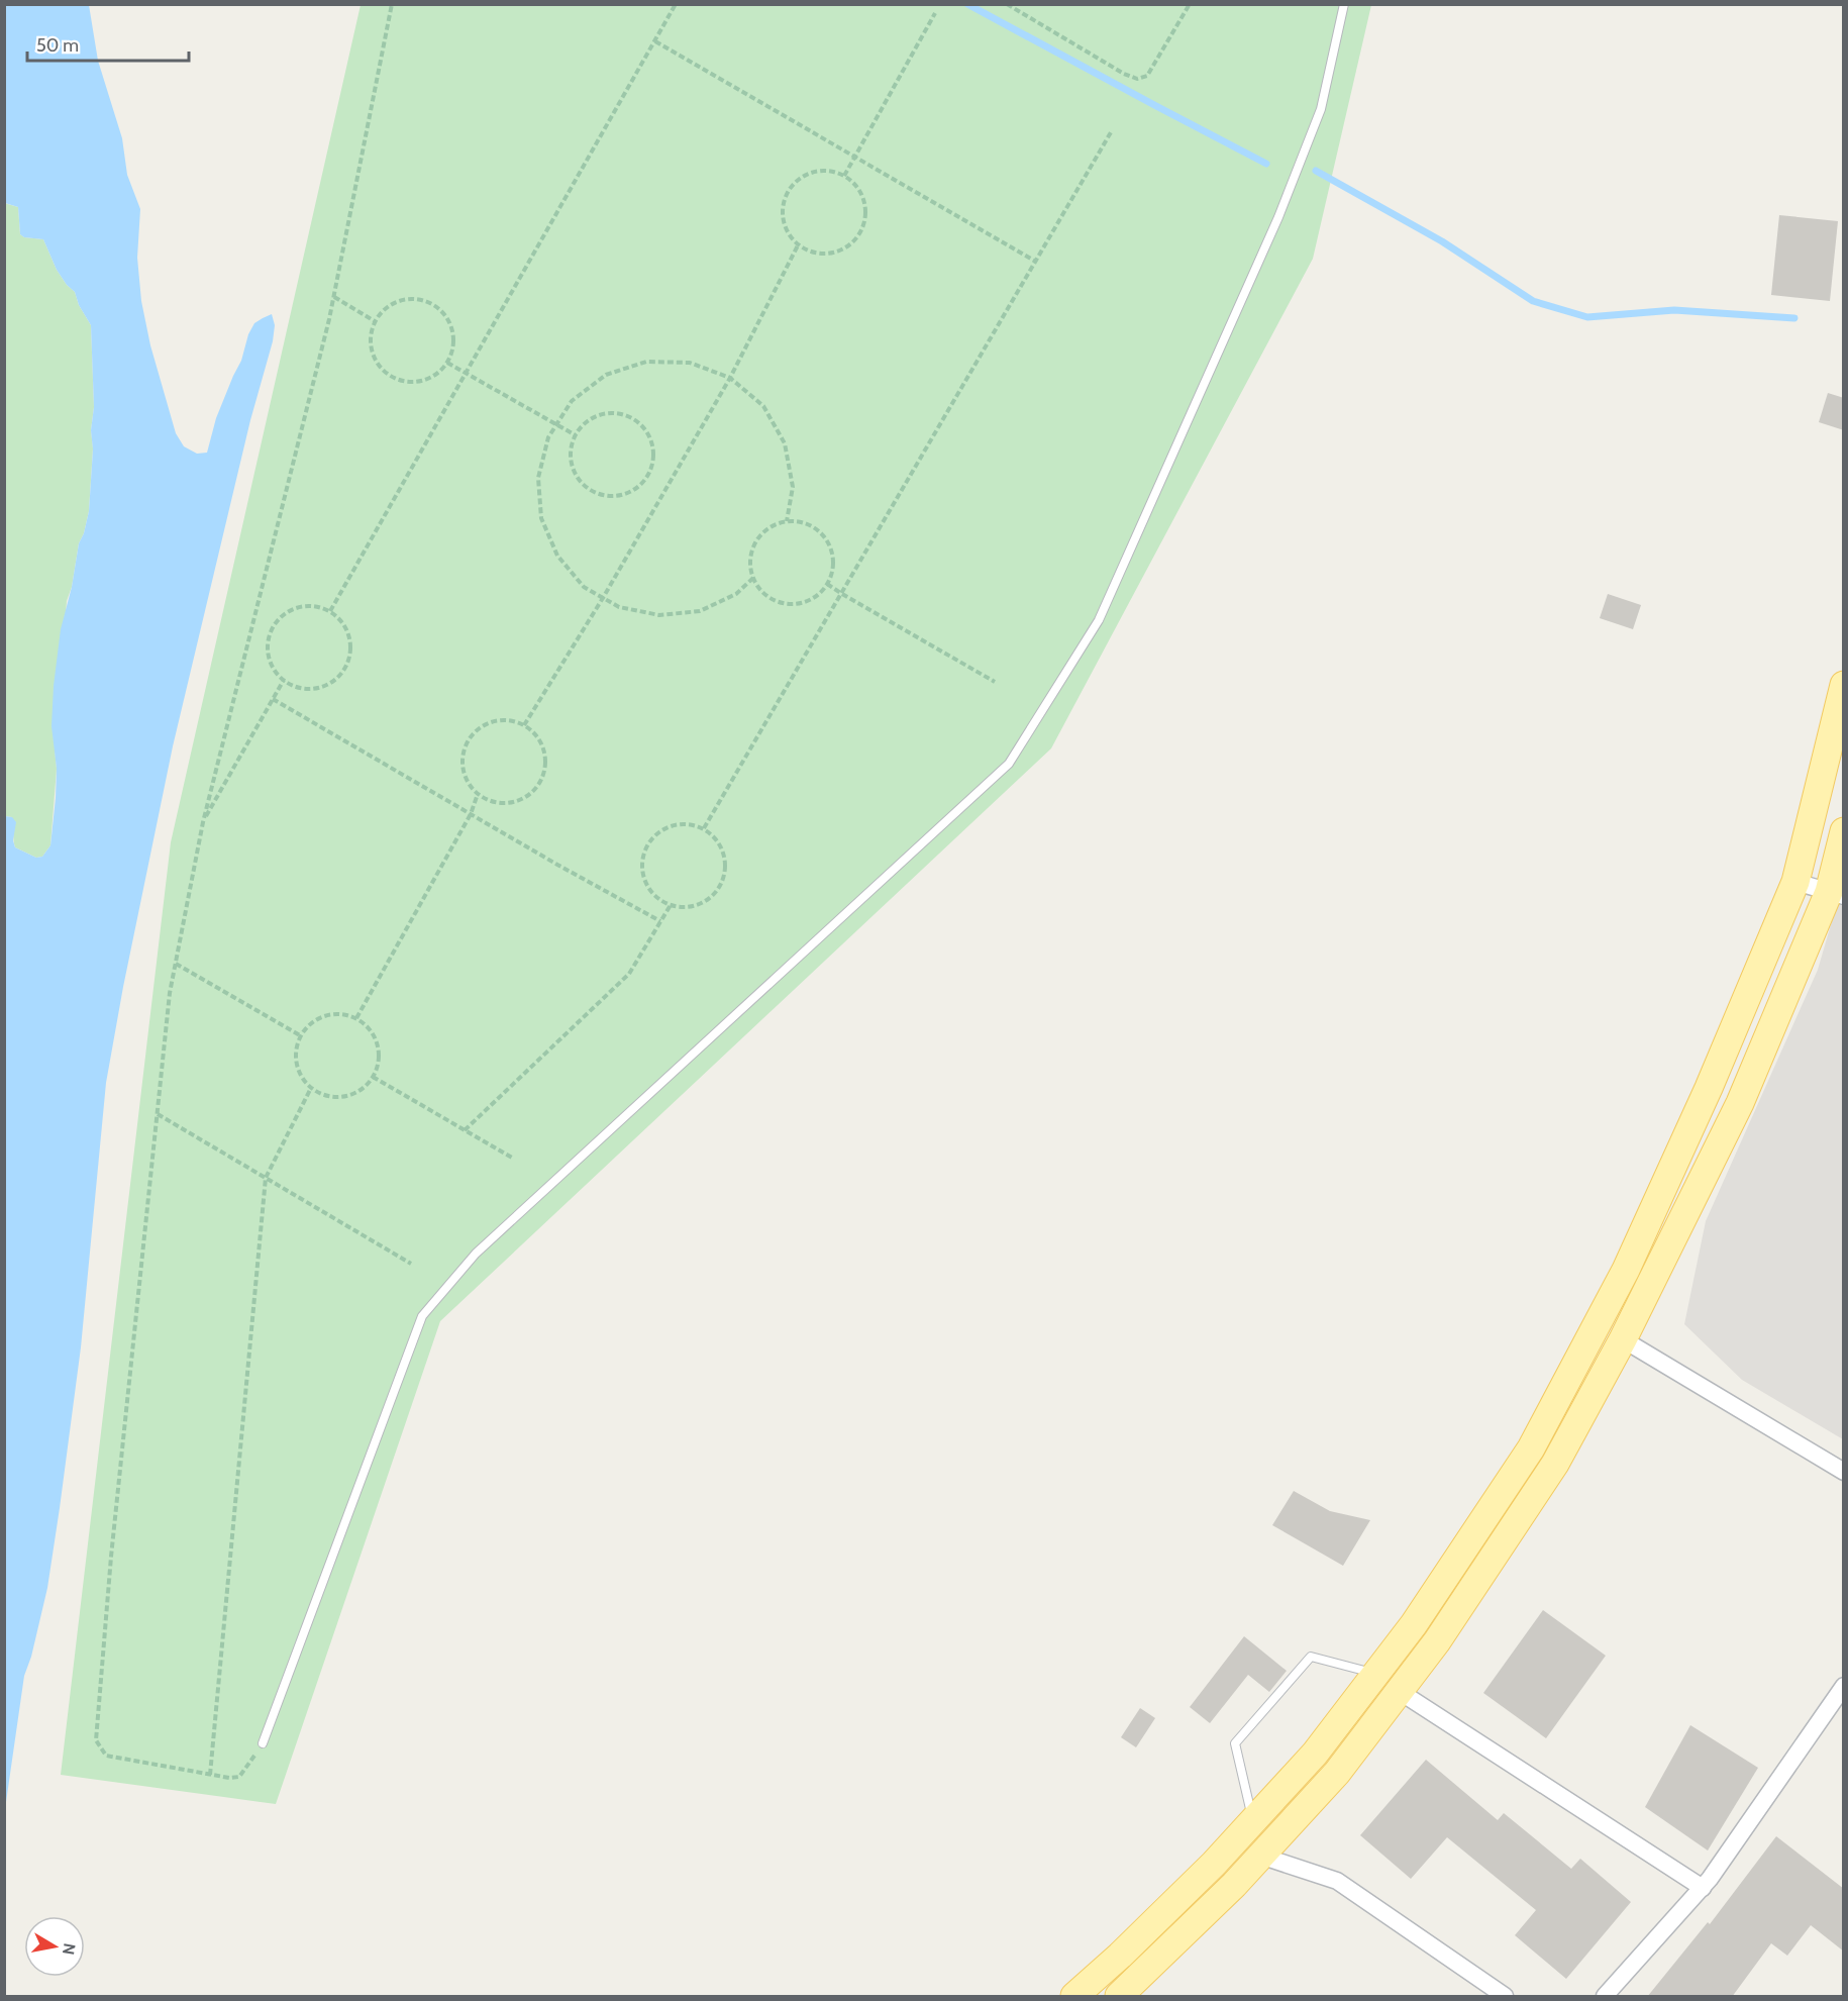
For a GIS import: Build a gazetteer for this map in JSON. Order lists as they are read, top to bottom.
{
  "scale_bar": "50 m",
  "north": "right"
}
